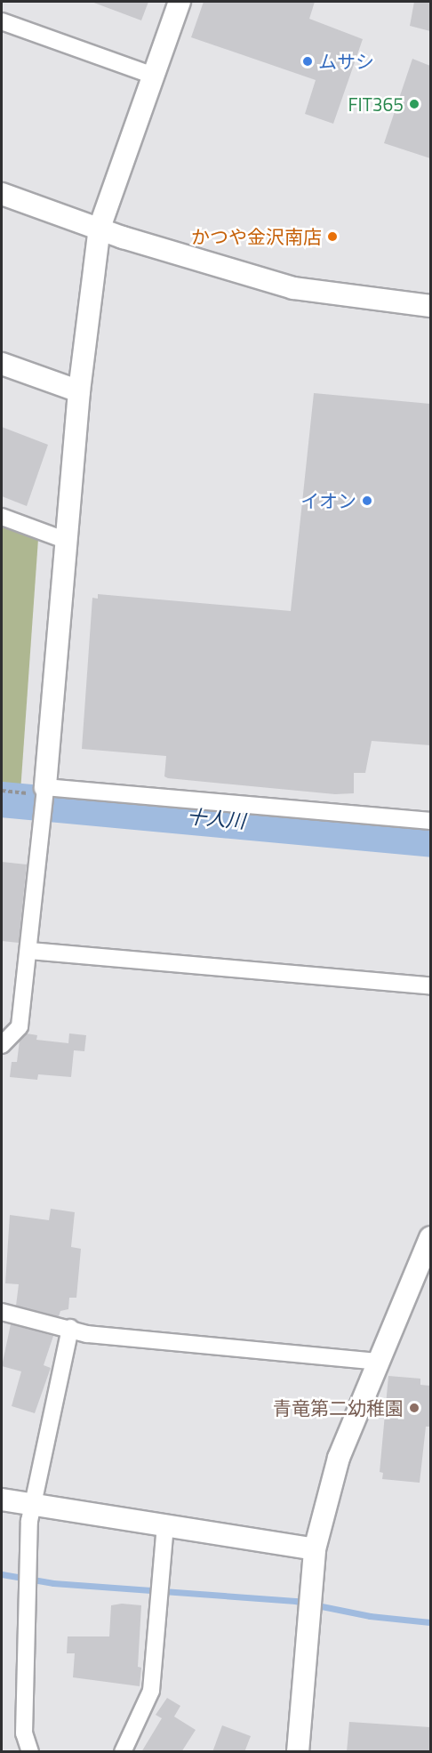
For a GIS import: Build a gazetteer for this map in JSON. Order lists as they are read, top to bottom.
{
  "water": ["十人川"],
  "places": [
    "ムサシ",
    "FIT365",
    "かつや金沢南店",
    "イオン",
    "青竜第二幼稚園"
  ]
}
